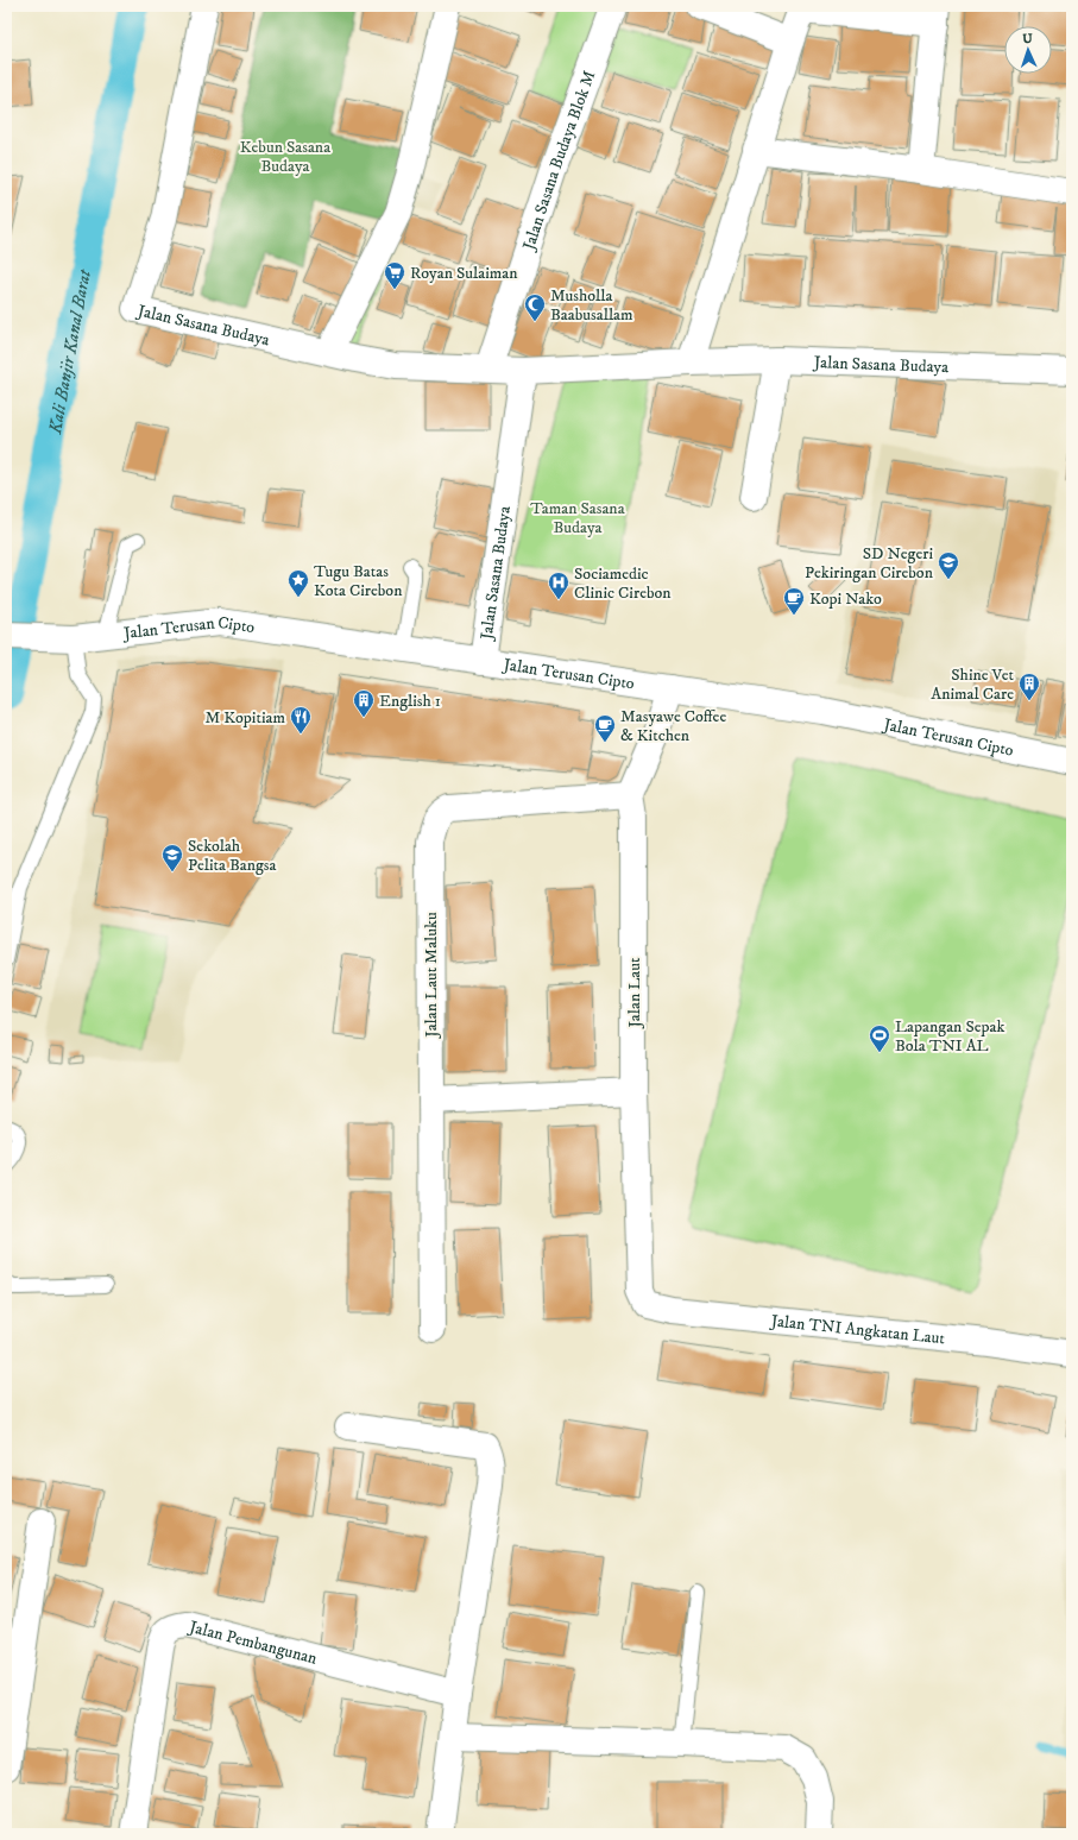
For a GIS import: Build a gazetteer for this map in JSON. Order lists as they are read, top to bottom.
{
  "streets": {
    "street": [
      "Jalan Sasana Budaya Blok M",
      "Jalan Sasana Budaya",
      "Jalan Terusan Cipto",
      "Jalan Laut Maluku",
      "Jalan Laut",
      "Jalan TNI Angkatan Laut",
      "Jalan Pembangunan"
    ]
  },
  "crossings": [
    ["Jalan Sasana Budaya Blok M", "Jalan Sasana Budaya"],
    ["Jalan Sasana Budaya", "Jalan Terusan Cipto"],
    ["Jalan Laut Maluku", "Jalan Laut"],
    ["Jalan Laut", "Jalan TNI Angkatan Laut"]
  ],
  "water": ["Kali Banjir Kanal Barat"],
  "parks": ["Kebun Sasana Budaya", "Taman Sasana Budaya"],
  "places": {
    "supermarket": ["Royan Sulaiman"],
    "mosque": ["Musholla Baabusallam"],
    "school or university": ["SD Negeri Pekiringan Cirebon", "Sekolah Pelita Bangsa"],
    "place": ["Tugu Batas Kota Cirebon"],
    "hospital": ["Sociamedic Clinic Cirebon"],
    "cafe": ["Kopi Nako", "Masyawe Coffee & Kitchen"],
    "building": ["Shine Vet Animal Care", "English 1"],
    "restaurant": ["M Kopitiam"],
    "sports": ["Lapangan Sepak Bola TNI AL"]
  },
  "north": "top"
}
